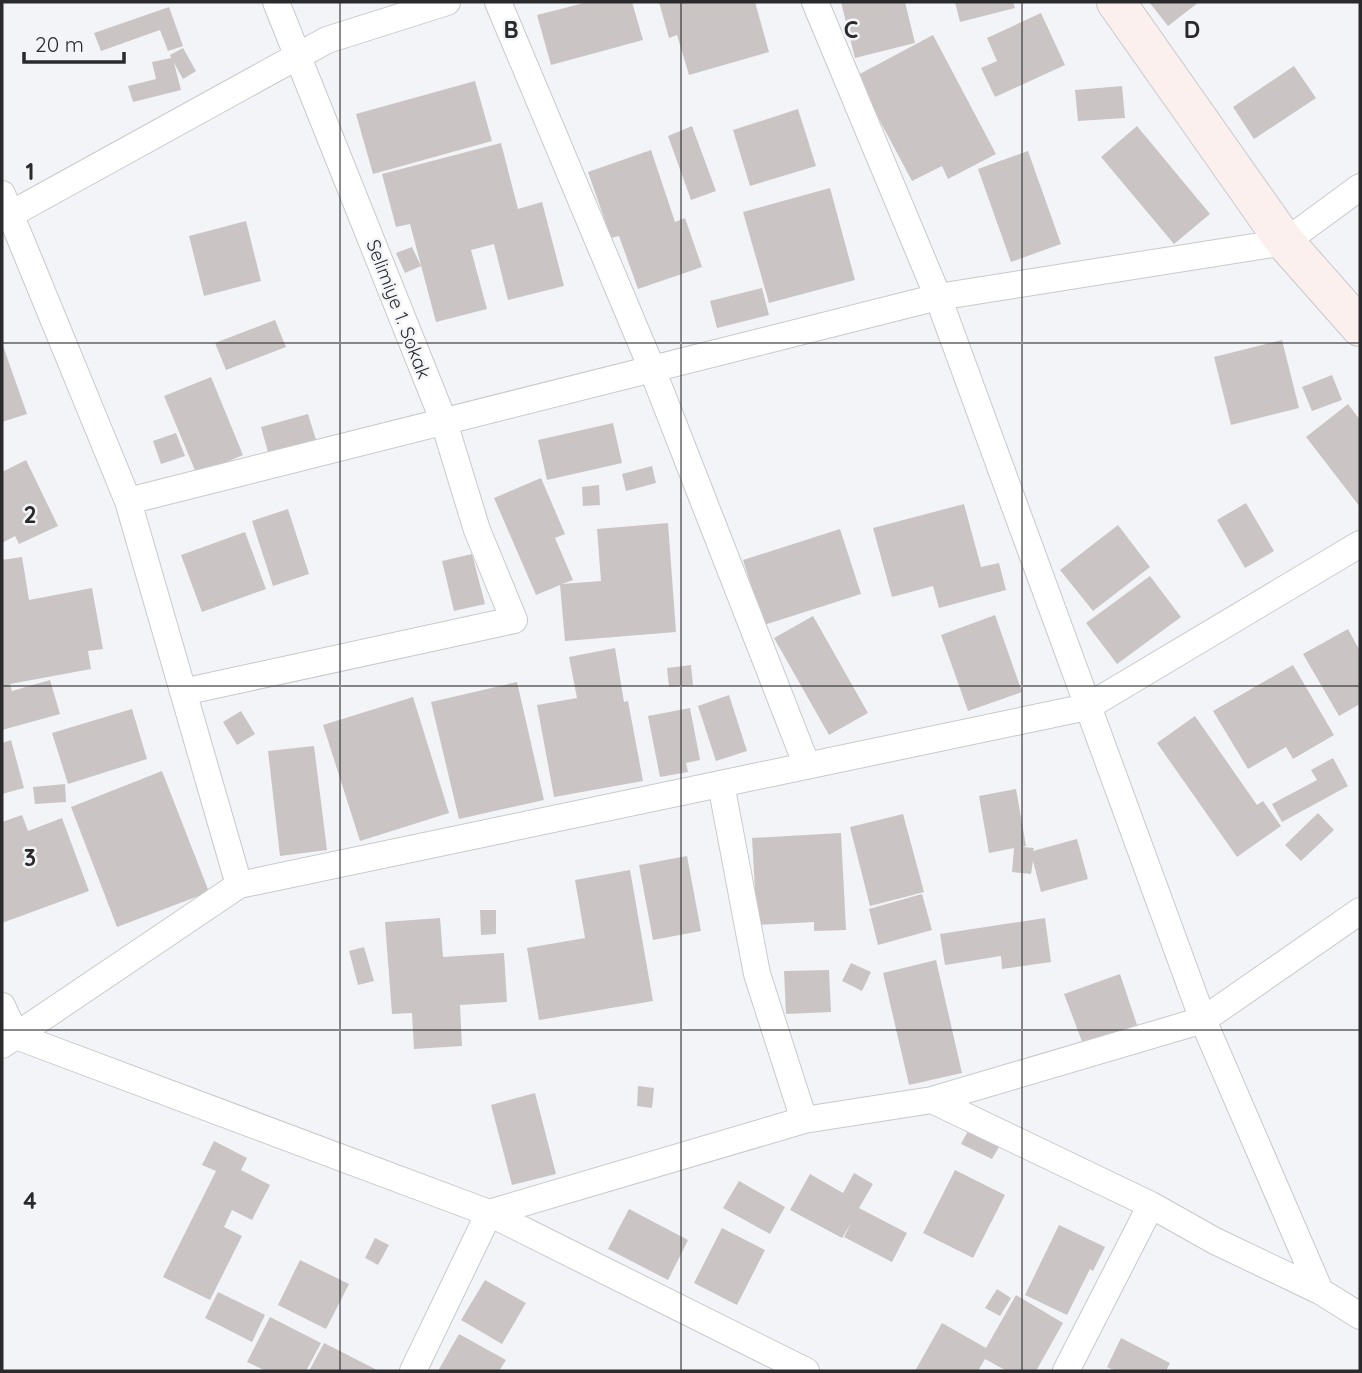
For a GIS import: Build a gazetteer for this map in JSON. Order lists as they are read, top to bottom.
{
  "streets": {
    "street": ["Selimiye 1. Sokak"]
  },
  "scale_bar": "20 m",
  "grid": {
    "columns": ["B", "C", "D"],
    "rows": [
      "1",
      "2",
      "3",
      "4"
    ]
  }
}
